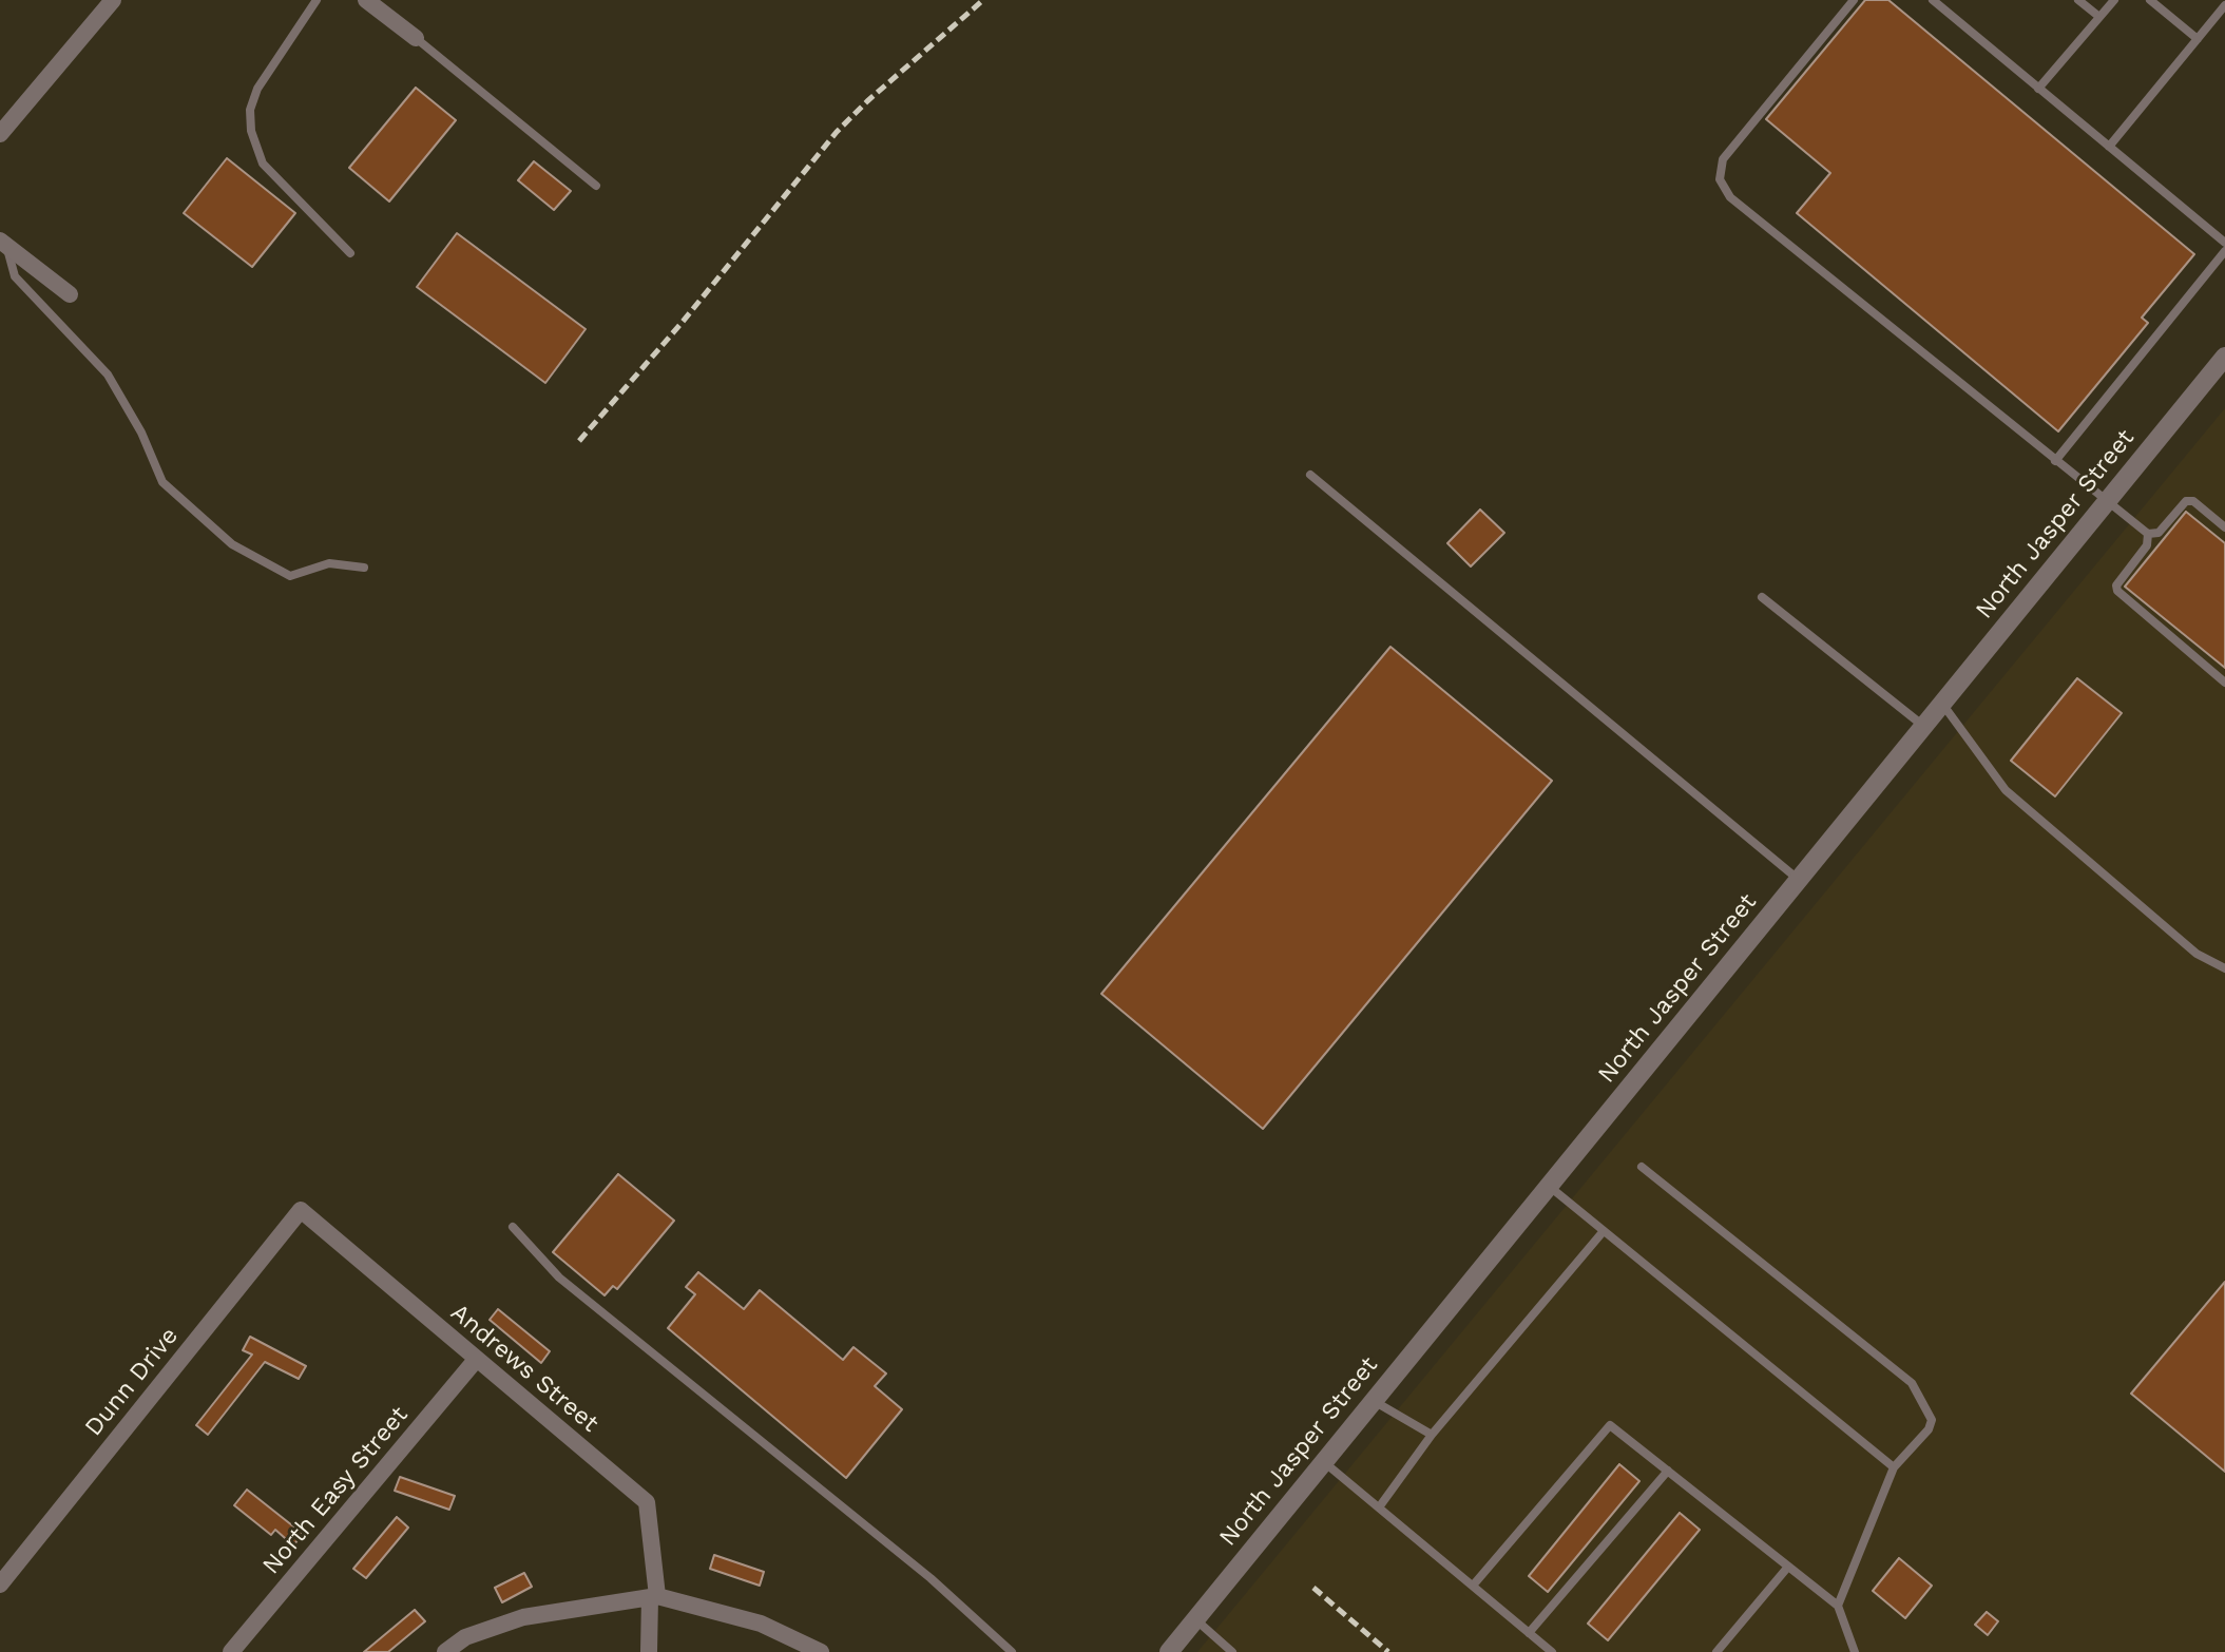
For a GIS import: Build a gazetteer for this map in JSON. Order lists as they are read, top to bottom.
{
  "streets": {
    "street": [
      "North Jasper Street",
      "Andrews Street",
      "Dunn Drive",
      "North Easy Street"
    ]
  },
  "crossings": [
    ["Andrews Street", "Dunn Drive"],
    ["Andrews Street", "North Easy Street"]
  ]
}
